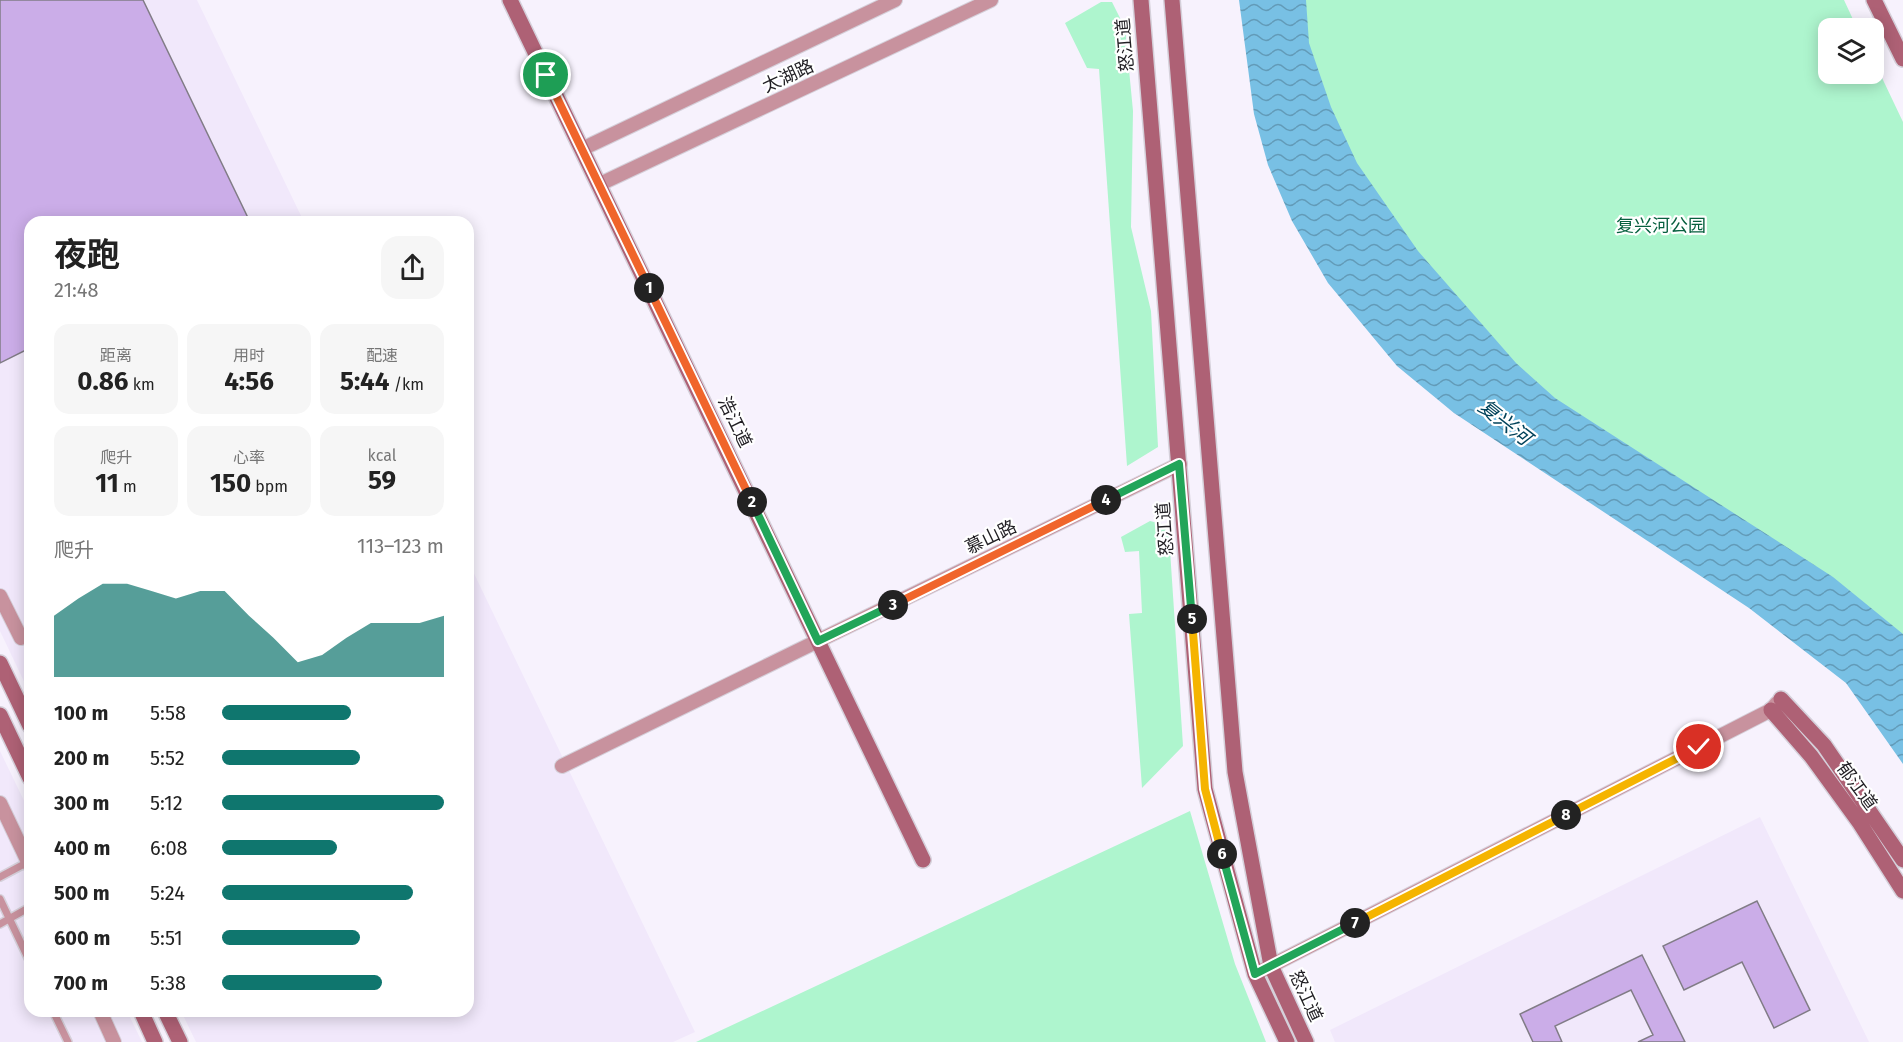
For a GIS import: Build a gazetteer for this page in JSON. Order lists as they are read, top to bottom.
{
  "streets": {
    "street": [
      "怒江道",
      "太湖路",
      "浩江道",
      "慕山路",
      "郁江道"
    ]
  },
  "crossings": [
    ["怒江道", "慕山路"],
    ["太湖路", "浩江道"],
    ["浩江道", "慕山路"]
  ],
  "water": ["复兴河"],
  "parks": ["复兴河公园"],
  "page": {
    "heading": ["夜跑", "21:48"],
    "pins": [
      "1",
      "4",
      "2",
      "3",
      "5",
      "8",
      "6",
      "7"
    ],
    "stats": [
      ["距离", "0.86 km"],
      ["用时", "4:56"],
      ["配速", "5:44 /km"],
      ["爬升", "11 m"],
      ["心率", "150 bpm"],
      ["kcal", "59"]
    ],
    "chart": ["爬升", "113–123 m"],
    "list": [
      {
        "name": "100 m",
        "note": "5:58"
      },
      {
        "name": "200 m",
        "note": "5:52"
      },
      {
        "name": "300 m",
        "note": "5:12"
      },
      {
        "name": "400 m",
        "note": "6:08"
      },
      {
        "name": "500 m",
        "note": "5:24"
      },
      {
        "name": "600 m",
        "note": "5:51"
      },
      {
        "name": "700 m",
        "note": "5:38"
      }
    ]
  }
}
